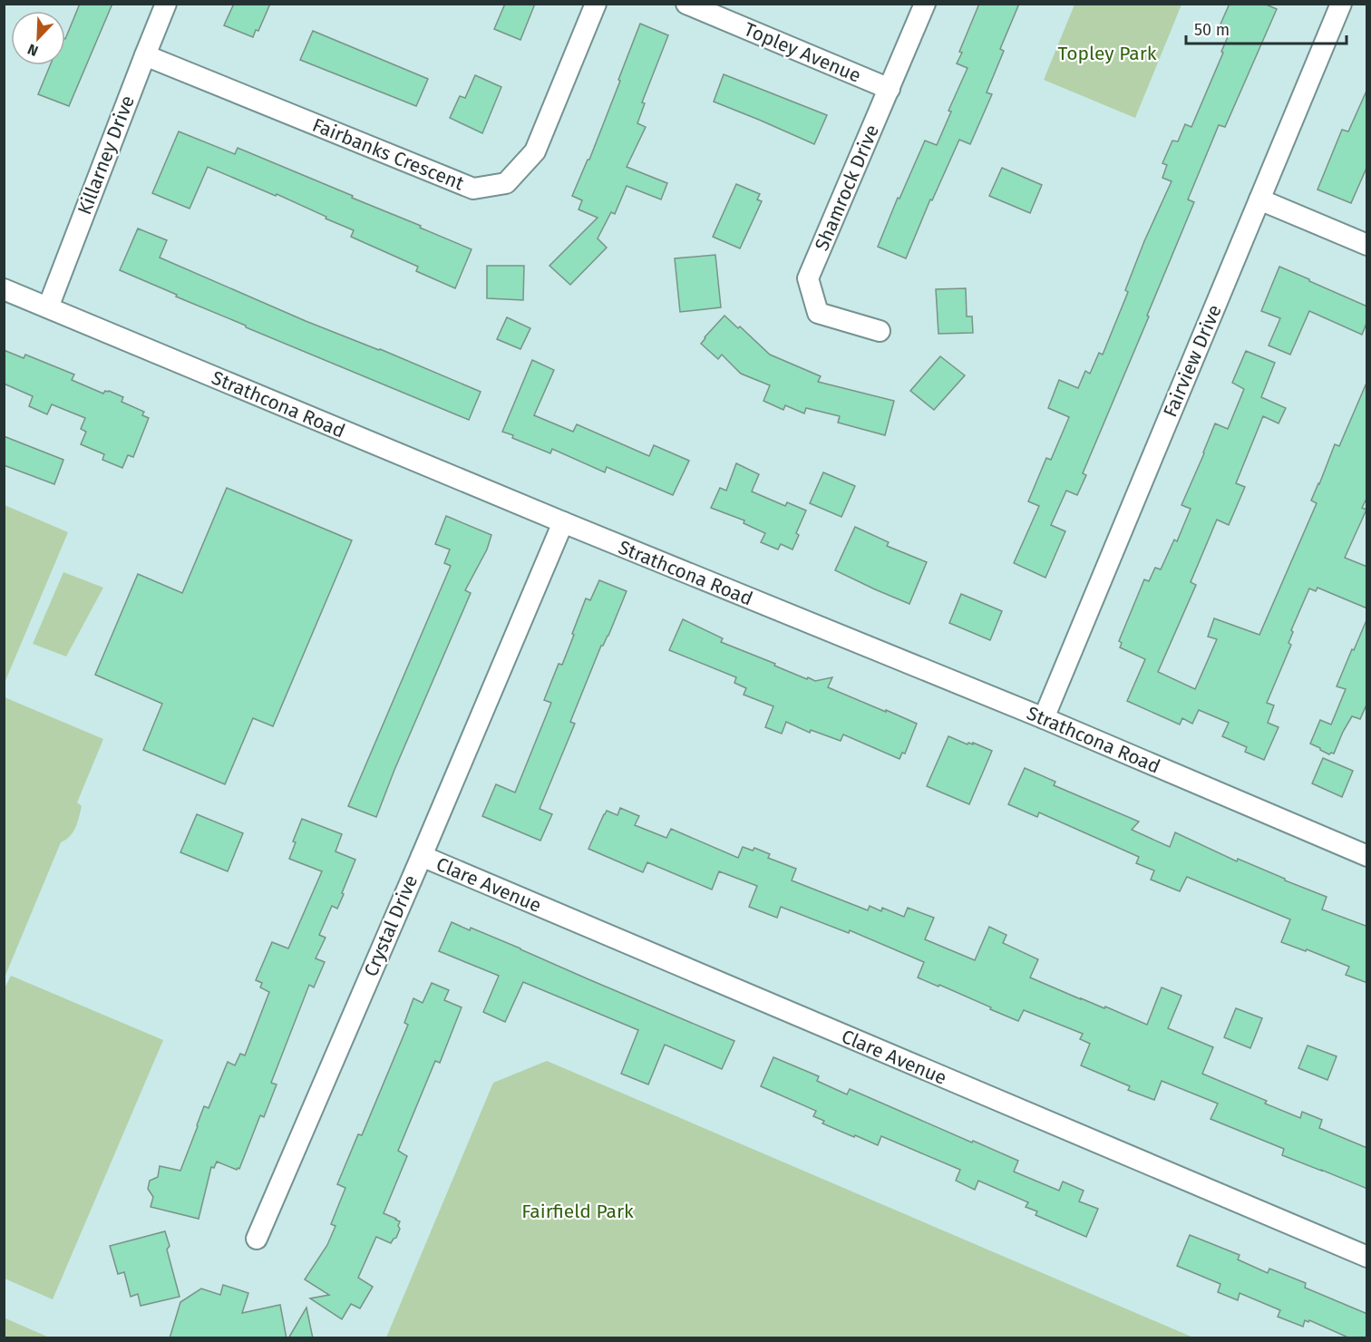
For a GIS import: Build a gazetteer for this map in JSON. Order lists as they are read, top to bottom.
{
  "streets": {
    "street": [
      "Topley Avenue",
      "Fairbanks Crescent",
      "Killarney Drive",
      "Shamrock Drive",
      "Fairview Drive",
      "Strathcona Road",
      "Clare Avenue",
      "Crystal Drive"
    ]
  },
  "crossings": [
    ["Topley Avenue", "Shamrock Drive"],
    ["Fairbanks Crescent", "Killarney Drive"],
    ["Killarney Drive", "Strathcona Road"],
    ["Fairview Drive", "Strathcona Road"],
    ["Strathcona Road", "Crystal Drive"],
    ["Clare Avenue", "Crystal Drive"]
  ],
  "parks": ["Topley Park", "Fairfield Park"],
  "scale_bar": "50 m",
  "north": "bottom left"
}
